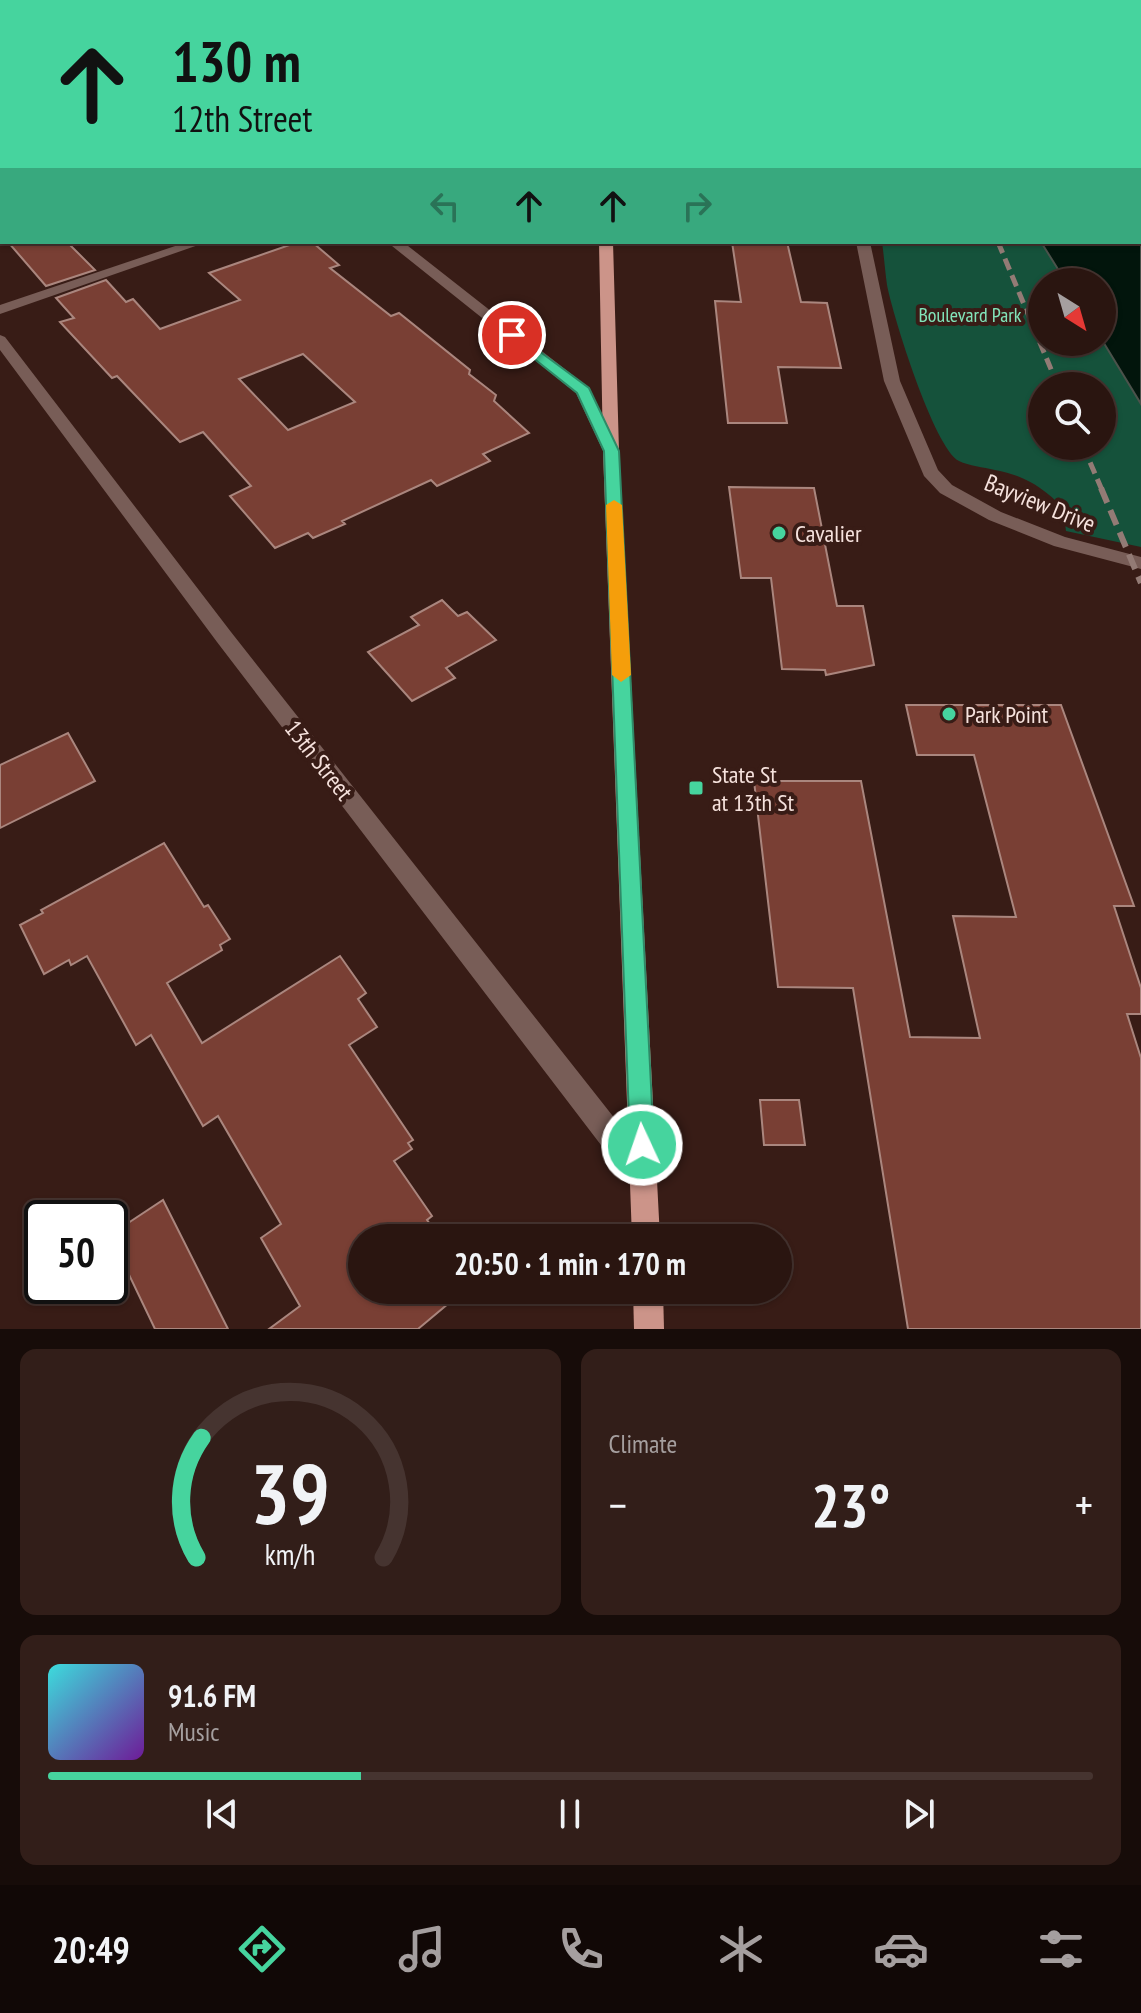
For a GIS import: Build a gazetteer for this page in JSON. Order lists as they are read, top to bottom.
{
  "streets": {
    "street": ["Bayview Drive", "13th Street"]
  },
  "parks": ["Boulevard Park"],
  "places": {
    "other": ["Cavalier", "Park Point"],
    "transit": ["State St at 13th St"]
  },
  "north": "bottom right",
  "page": {
    "turn": ["130 m", "12th Street"],
    "limit": "50",
    "trip": "20:50 · 1 min · 170 m",
    "tile": "Climate",
    "heat": ["−", "23°", "+"],
    "song": ["91.6 FM", "Music"],
    "tabs": "20:49",
    "gauge": ["39", "km/h"]
  }
}
